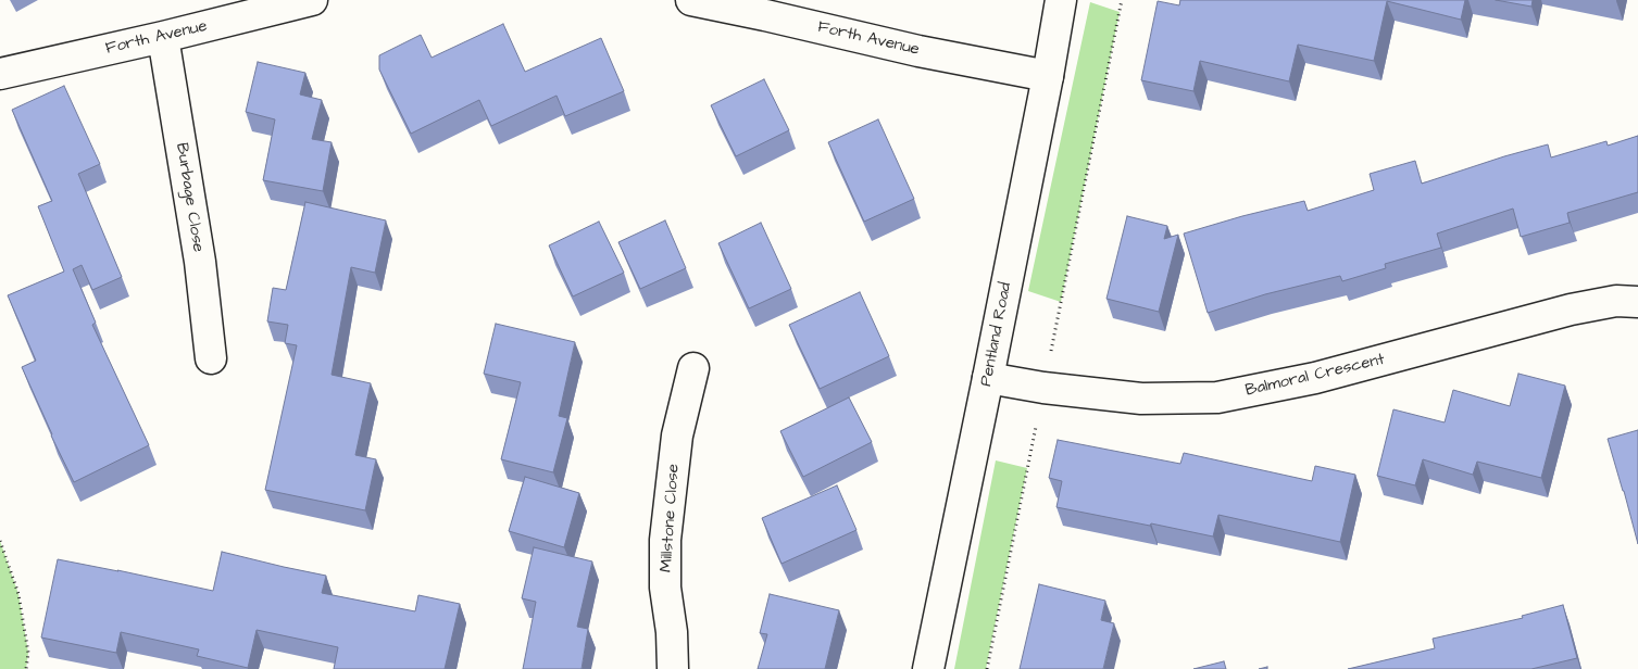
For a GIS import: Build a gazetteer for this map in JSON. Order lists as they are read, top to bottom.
{
  "streets": {
    "street": [
      "Forth Avenue",
      "Burbage Close",
      "Pentland Road",
      "Balmoral Crescent",
      "Millstone Close"
    ]
  },
  "crossings": [
    ["Forth Avenue", "Burbage Close"],
    ["Forth Avenue", "Pentland Road"],
    ["Pentland Road", "Balmoral Crescent"]
  ]
}
